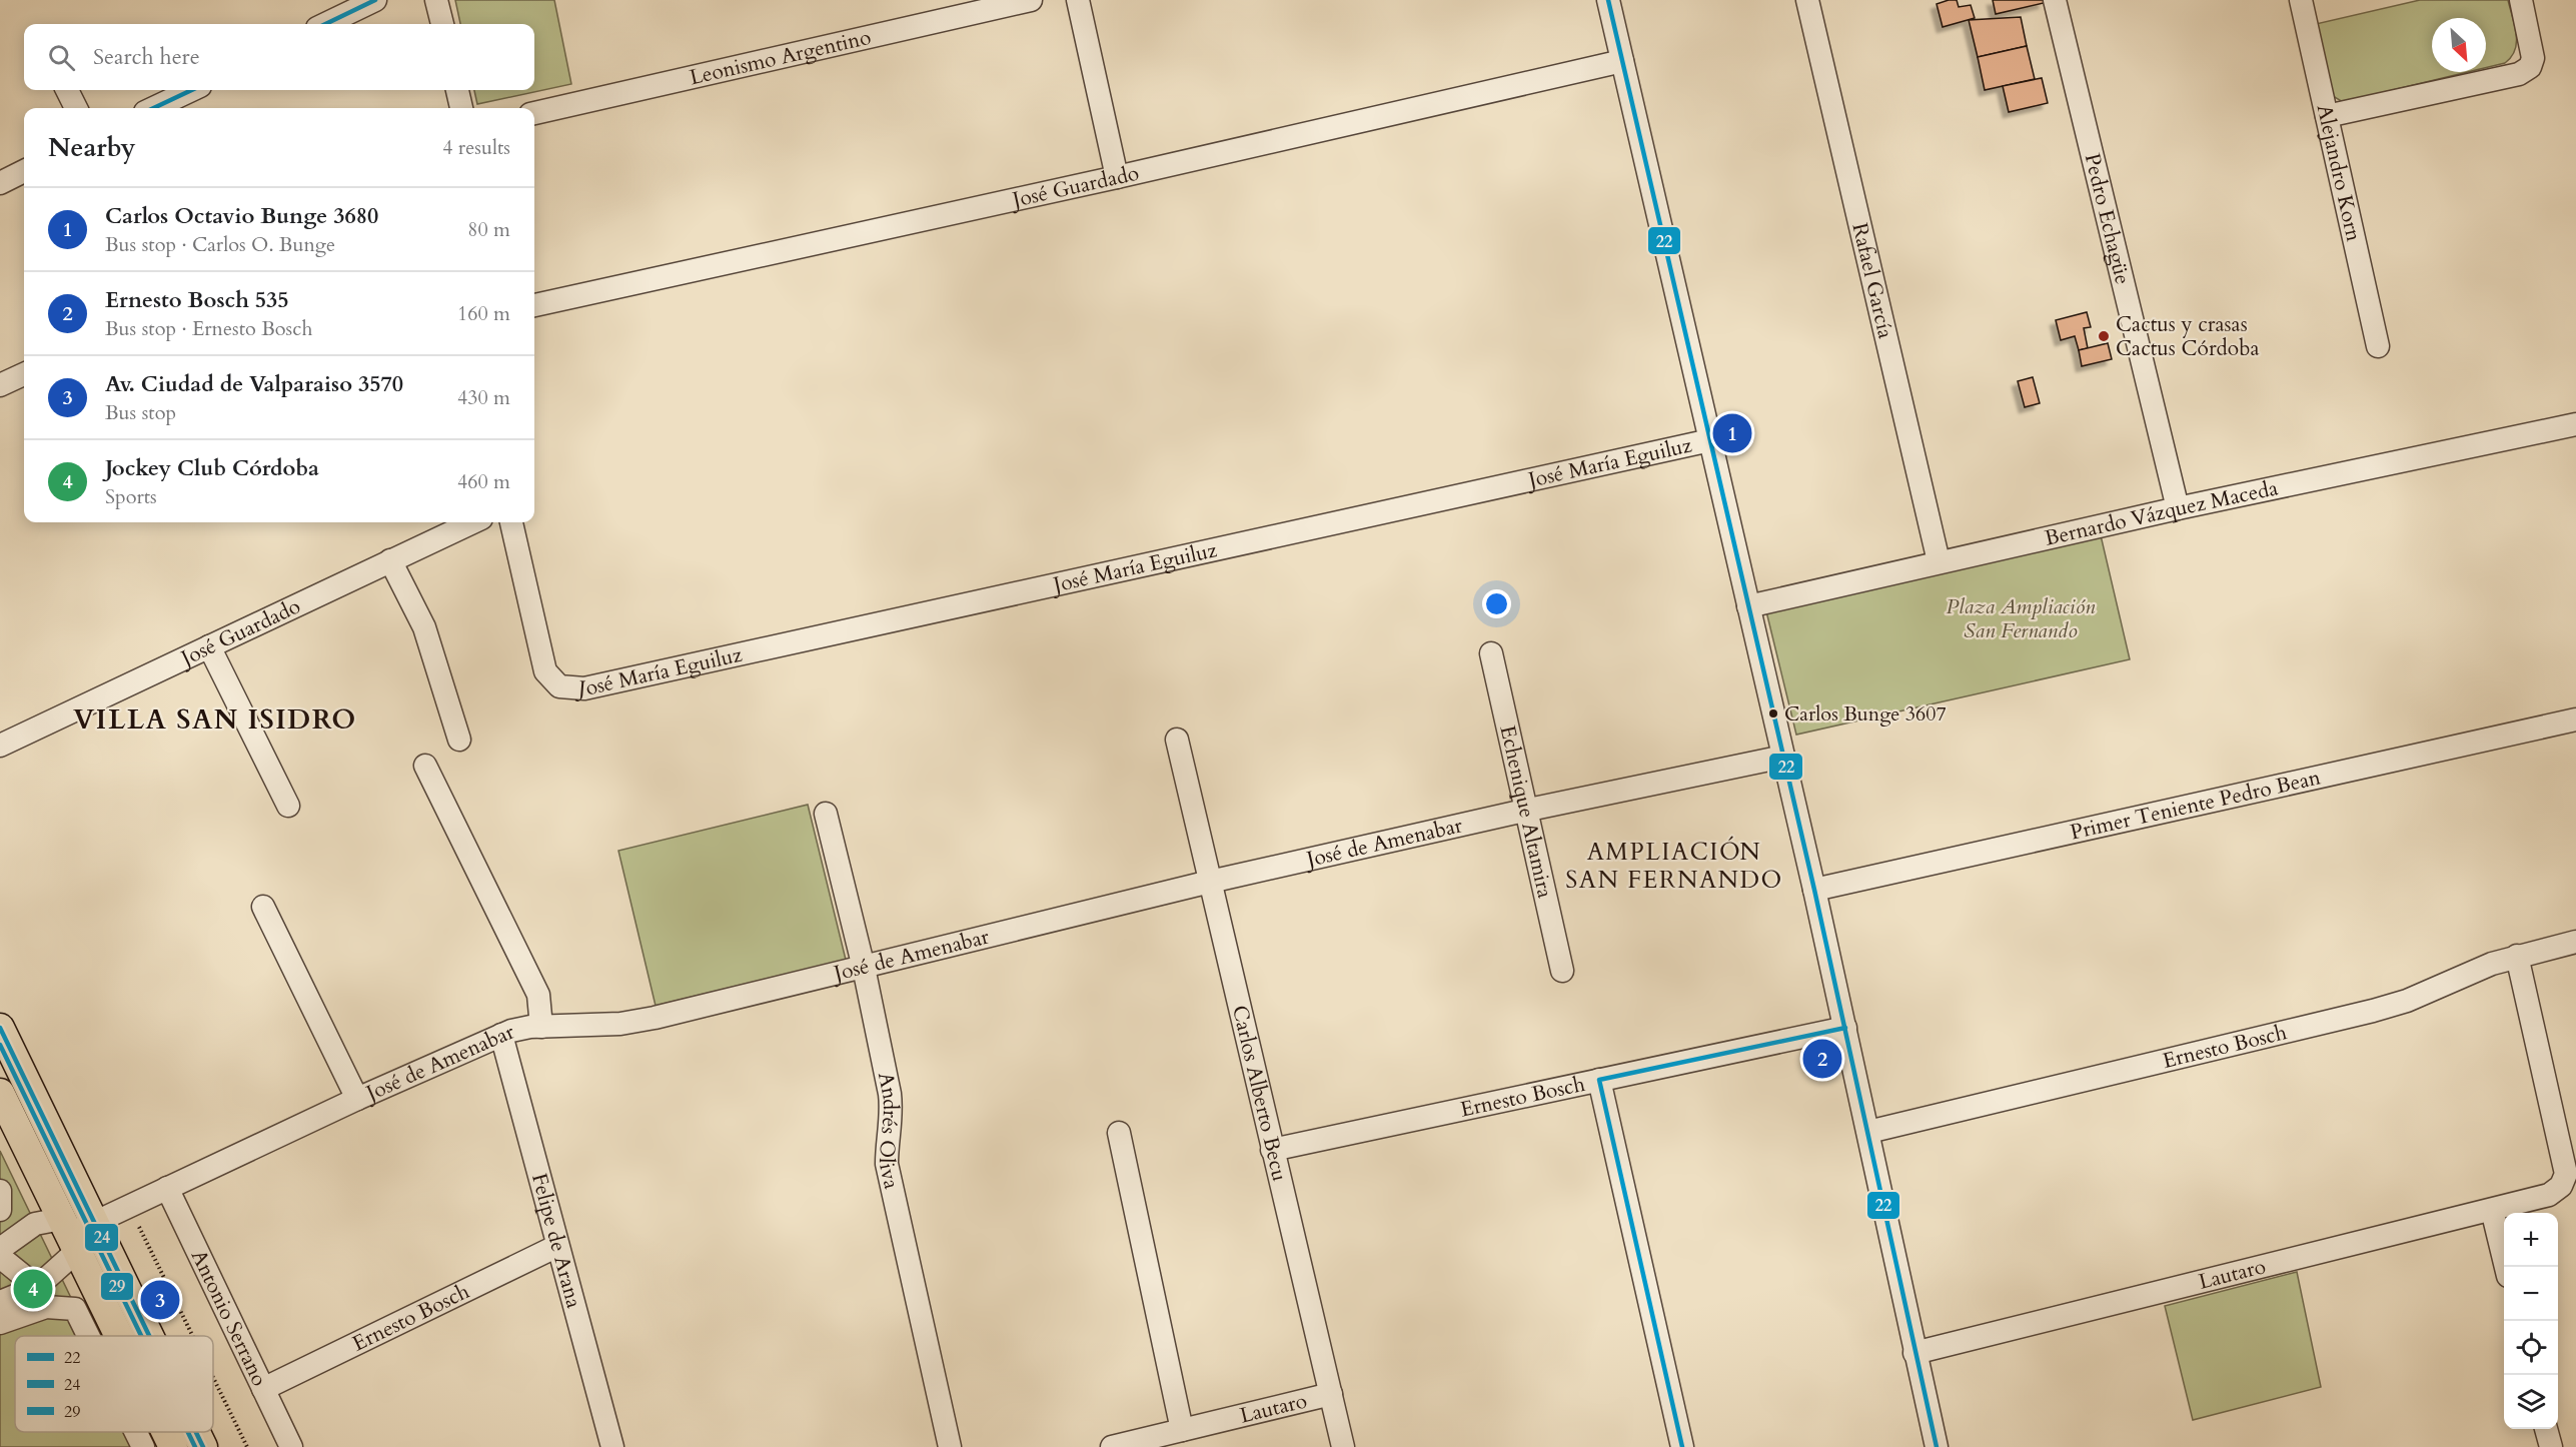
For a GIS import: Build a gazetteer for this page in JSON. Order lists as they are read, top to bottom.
{
  "streets": {
    "street": [
      "Leonismo Argentino",
      "Alejandro Korn",
      "José Guardado",
      "Pedro Echagüe",
      "Rafael García",
      "José María Eguiluz",
      "Bernardo Vázquez Maceda",
      "Primer Teniente Pedro Bean",
      "Echenique Altamira",
      "José de Amenabar",
      "Ernesto Bosch",
      "Carlos Alberto Becu",
      "Andrés Oliva",
      "Felipe de Arana",
      "Lautaro",
      "Antonio Serrano"
    ]
  },
  "crossings": [
    ["Pedro Echagüe", "Bernardo Vázquez Maceda"],
    ["Rafael García", "Bernardo Vázquez Maceda"],
    ["Echenique Altamira", "José de Amenabar"],
    ["José de Amenabar", "Carlos Alberto Becu"],
    ["José de Amenabar", "Andrés Oliva"],
    ["José de Amenabar", "Felipe de Arana"],
    ["José de Amenabar", "Antonio Serrano"],
    ["Ernesto Bosch", "Carlos Alberto Becu"],
    ["Ernesto Bosch", "Felipe de Arana"],
    ["Ernesto Bosch", "Lautaro"],
    ["Ernesto Bosch", "Antonio Serrano"],
    ["Carlos Alberto Becu", "Lautaro"]
  ],
  "districts": ["VILLA SAN ISIDRO", "AMPLIACIÓN SAN FERNANDO"],
  "parks": ["Plaza Ampliación San Fernando"],
  "places": ["Cactus y crasas Cactus Córdoba", "Carlos Bunge 3607"],
  "lines": ["transit line 22", "transit line 24", "transit line 29"],
  "legend": ["22", "24", "29"],
  "north": "bottom right",
  "page": {
    "search": "Search here",
    "heading": ["Nearby", "4 results"],
    "list": [
      {
        "mark": "1",
        "name": "Carlos Octavio Bunge 3680",
        "note": "Bus stop · Carlos O. Bunge",
        "value": "80 m"
      },
      {
        "mark": "2",
        "name": "Ernesto Bosch 535",
        "note": "Bus stop · Ernesto Bosch",
        "value": "160 m"
      },
      {
        "mark": "3",
        "name": "Av. Ciudad de Valparaiso 3570",
        "note": "Bus stop",
        "value": "430 m"
      },
      {
        "mark": "4",
        "name": "Jockey Club Córdoba",
        "note": "Sports",
        "value": "460 m"
      }
    ],
    "pins": [
      "1",
      "2",
      "4",
      "3"
    ],
    "map_buttons": ["+", "−"]
  }
}
